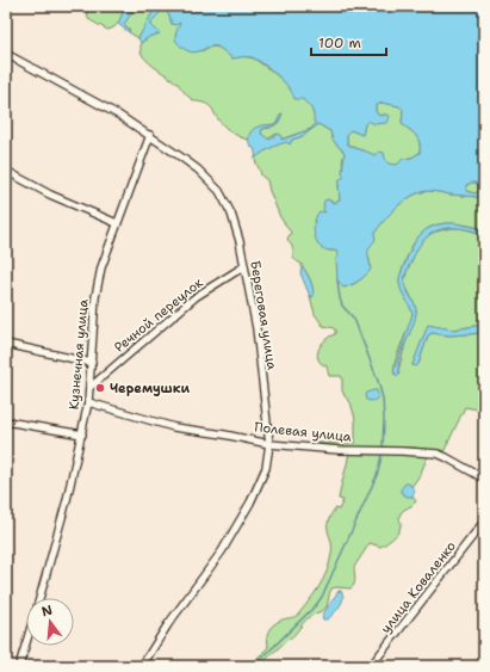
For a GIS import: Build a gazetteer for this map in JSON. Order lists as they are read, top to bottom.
{
  "streets": {
    "street": [
      "Речной переулок",
      "Береговая улица",
      "Кузнечная улица",
      "Полевая улица",
      "улица Коваленко"
    ]
  },
  "crossings": [
    ["Речной переулок", "Береговая улица"],
    ["Речной переулок", "Кузнечная улица"],
    ["Береговая улица", "Кузнечная улица"],
    ["Береговая улица", "Полевая улица"],
    ["Кузнечная улица", "Полевая улица"]
  ],
  "places": ["Черемушки"],
  "scale_bar": "100 m",
  "north": "top"
}
